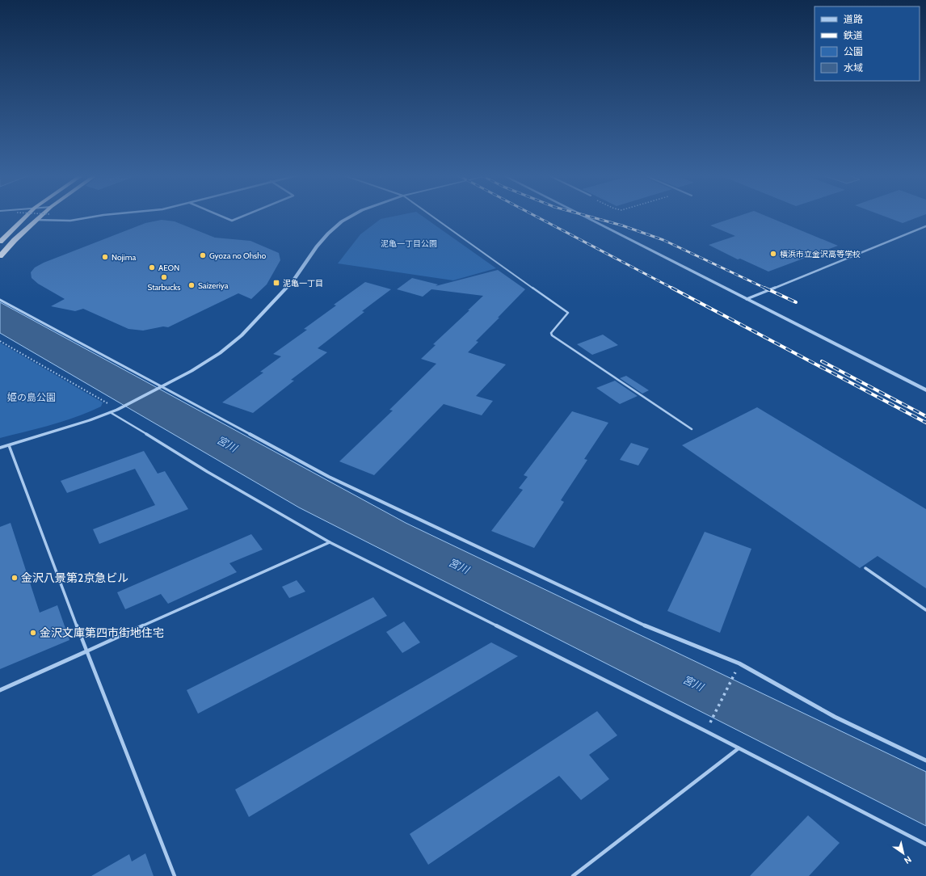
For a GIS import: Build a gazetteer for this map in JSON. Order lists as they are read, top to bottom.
{
  "water": ["宮川"],
  "parks": ["泥亀一丁目公園", "姫の島公園"],
  "places": {
    "other": [
      "横浜市立金沢高等学校",
      "Gyoza no Ohsho",
      "Nojima",
      "AEON",
      "Starbucks",
      "Saizeriya",
      "金沢八景第2京急ビル",
      "金沢文庫第四市街地住宅"
    ],
    "transit": ["泥亀一丁目"]
  },
  "legend": [
    "道路",
    "鉄道",
    "公園",
    "水域"
  ],
  "north": "bottom right"
}
